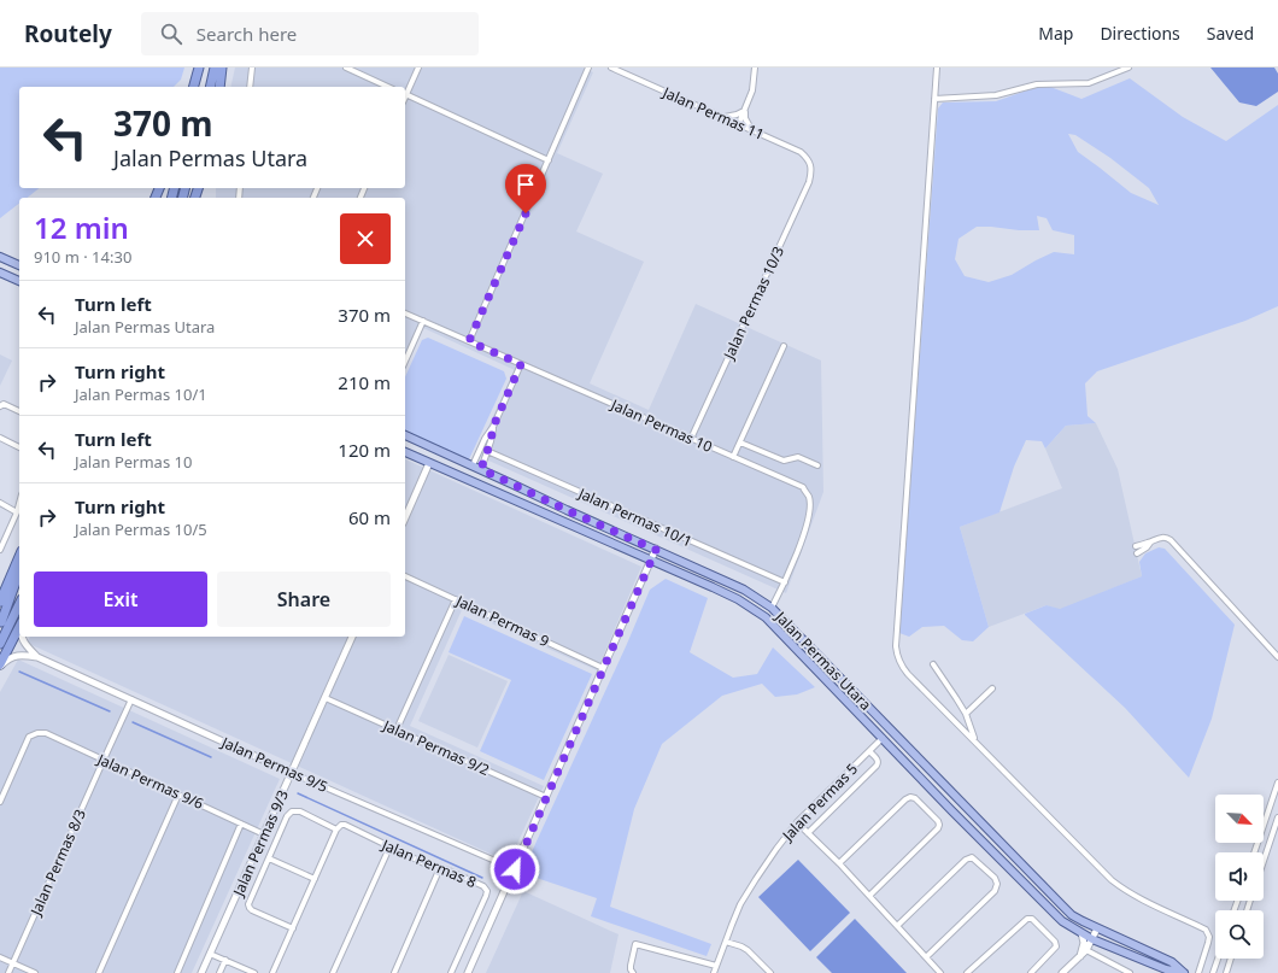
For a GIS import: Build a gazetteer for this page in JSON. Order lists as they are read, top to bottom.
{
  "streets": {
    "main road": ["Jalan Permas Utara"],
    "street": [
      "Jalan Permas 11",
      "Jalan Permas 10/3",
      "Jalan Permas 10",
      "Jalan Permas 10/1",
      "Jalan Permas 9",
      "Jalan Permas 9/2",
      "Jalan Permas 9/5",
      "Jalan Permas 9/6",
      "Jalan Permas 5",
      "Jalan Permas 9/3",
      "Jalan Permas 8/3",
      "Jalan Permas 8"
    ]
  },
  "crossings": [
    ["Jalan Permas 11", "Jalan Permas 10/3"],
    ["Jalan Permas 10/3", "Jalan Permas 10"],
    ["Jalan Permas 10", "Jalan Permas 10/1"],
    ["Jalan Permas 10", "Jalan Permas Utara"],
    ["Jalan Permas Utara", "Jalan Permas 5"],
    ["Jalan Permas 9/2", "Jalan Permas 9/3"],
    ["Jalan Permas 9/5", "Jalan Permas 9/3"],
    ["Jalan Permas 9/5", "Jalan Permas 8/3"],
    ["Jalan Permas 9/6", "Jalan Permas 9/3"],
    ["Jalan Permas 9/6", "Jalan Permas 8/3"]
  ],
  "north": "bottom right",
  "page": {
    "header": "Routely",
    "search": "Search here",
    "nav": ["Map", "Directions", "Saved"],
    "turn": ["370 m", "Jalan Permas Utara"],
    "heading": ["12 min", "910 m · 14:30"],
    "list": [
      {
        "name": "Turn left",
        "note": "Jalan Permas Utara",
        "value": "370 m"
      },
      {
        "name": "Turn right",
        "note": "Jalan Permas 10/1",
        "value": "210 m"
      },
      {
        "name": "Turn left",
        "note": "Jalan Permas 10",
        "value": "120 m"
      },
      {
        "name": "Turn right",
        "note": "Jalan Permas 10/5",
        "value": "60 m"
      }
    ],
    "buttons": ["Exit", "Share"]
  }
}
